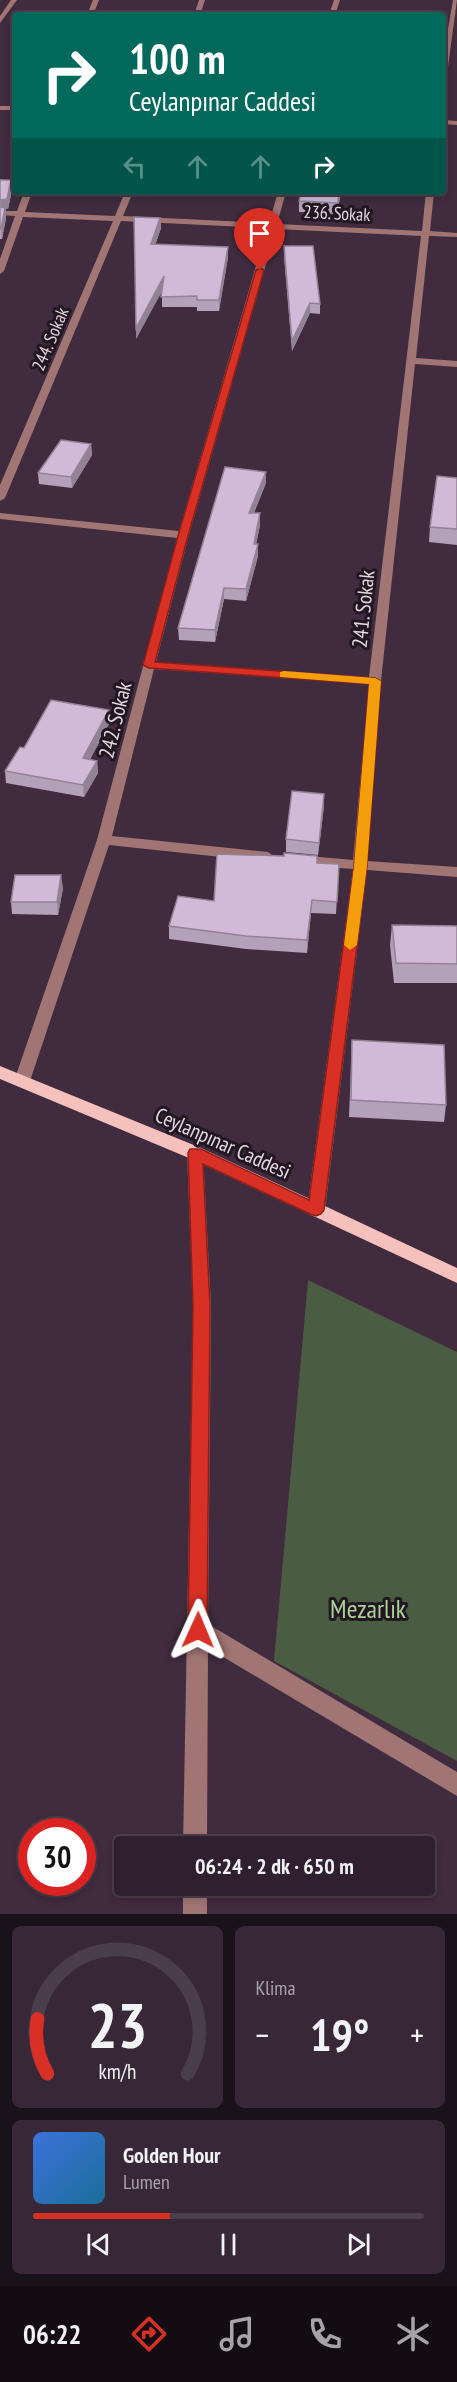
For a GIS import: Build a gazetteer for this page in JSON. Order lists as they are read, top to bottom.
{
  "streets": {
    "main road": ["Ceylanpınar Caddesi"],
    "street": [
      "236. Sokak",
      "244. Sokak",
      "241. Sokak",
      "242. Sokak"
    ]
  },
  "crossings": [
    ["236. Sokak", "244. Sokak"],
    ["236. Sokak", "241. Sokak"],
    ["236. Sokak", "242. Sokak"],
    ["241. Sokak", "Ceylanpınar Caddesi"],
    ["242. Sokak", "Ceylanpınar Caddesi"]
  ],
  "parks": ["Mezarlık"],
  "page": {
    "turn": ["100 m", "Ceylanpınar Caddesi"],
    "limit": "30",
    "trip": "06:24 · 2 dk · 650 m",
    "tile": "Klima",
    "heat": ["−", "19°", "+"],
    "song": ["Golden Hour", "Lumen"],
    "tabs": "06:22",
    "gauge": ["23", "km/h"]
  }
}
